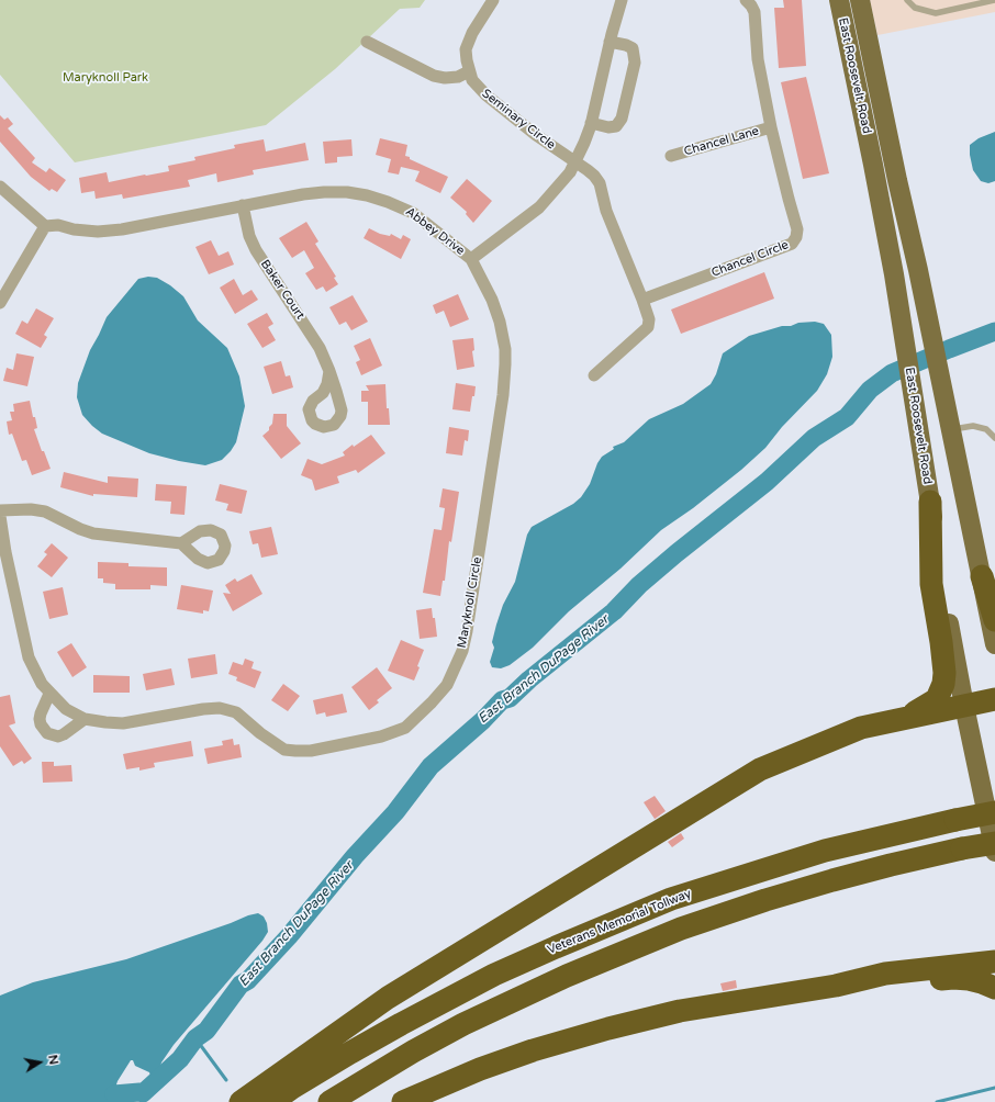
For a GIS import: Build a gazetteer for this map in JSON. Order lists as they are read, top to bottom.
{
  "streets": {
    "highway": ["Veterans Memorial Tollway"],
    "main road": ["East Roosevelt Road"],
    "street": [
      "Seminary Circle",
      "Chancel Lane",
      "Abbey Drive",
      "Chancel Circle",
      "Baker Court",
      "Maryknoll Circle"
    ]
  },
  "crossings": [
    ["Seminary Circle", "Abbey Drive"],
    ["Chancel Lane", "Chancel Circle"],
    ["Abbey Drive", "Baker Court"],
    ["Abbey Drive", "Maryknoll Circle"]
  ],
  "water": ["East Branch DuPage River"],
  "parks": ["Maryknoll Park"],
  "north": "right"
}
